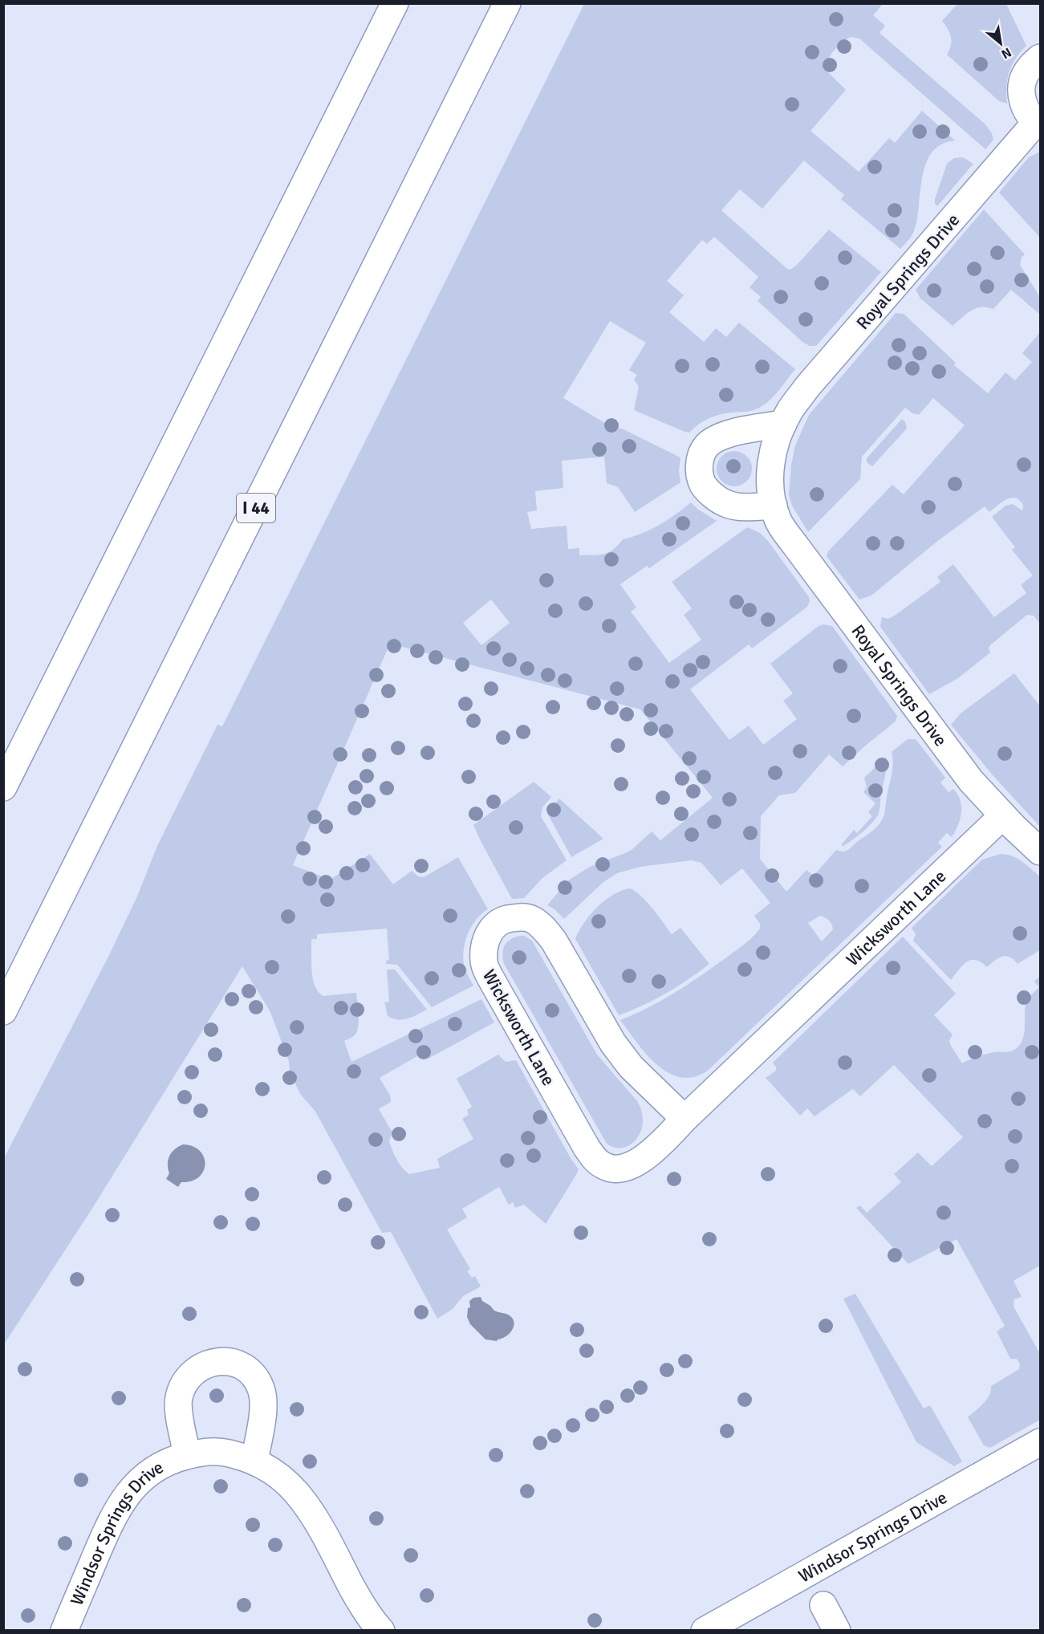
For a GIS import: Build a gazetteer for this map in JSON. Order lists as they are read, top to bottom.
{
  "streets": {
    "main road": [
      "Royal Springs Drive",
      "I 44",
      "Wicksworth Lane",
      "Windsor Springs Drive"
    ]
  },
  "crossings": [
    ["Royal Springs Drive", "Wicksworth Lane"]
  ],
  "north": "bottom right"
}
